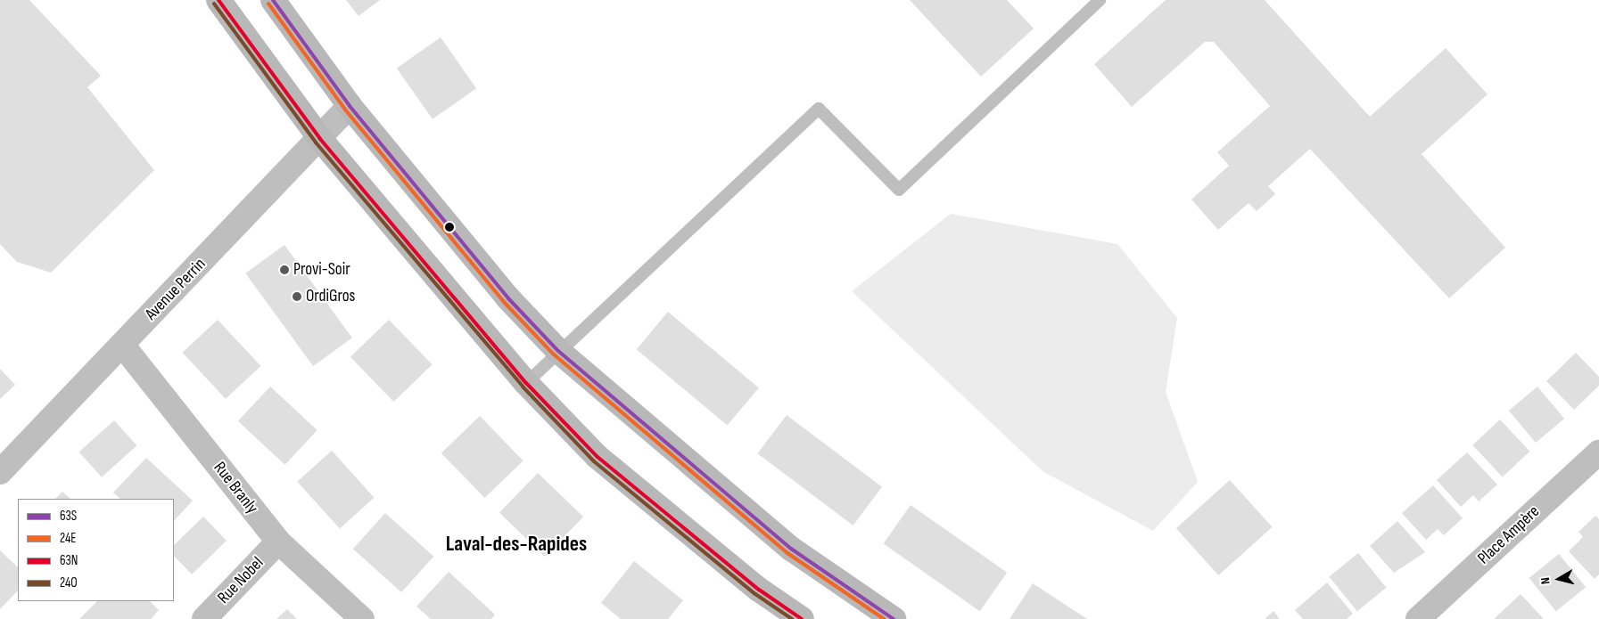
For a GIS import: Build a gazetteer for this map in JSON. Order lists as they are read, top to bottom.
{
  "streets": {
    "street": [
      "Avenue Perrin",
      "Rue Branly",
      "Place Ampère",
      "Rue Nobel"
    ]
  },
  "crossings": [
    ["Avenue Perrin", "Rue Branly"],
    ["Rue Branly", "Rue Nobel"]
  ],
  "districts": ["Laval-des-Rapides"],
  "places": ["Provi-Soir", "OrdiGros"],
  "lines": [
    "transit line 63S",
    "transit line 63N",
    "transit line 24E",
    "transit line 24O"
  ],
  "legend": [
    "63S",
    "24E",
    "63N",
    "24O"
  ],
  "north": "left"
}
